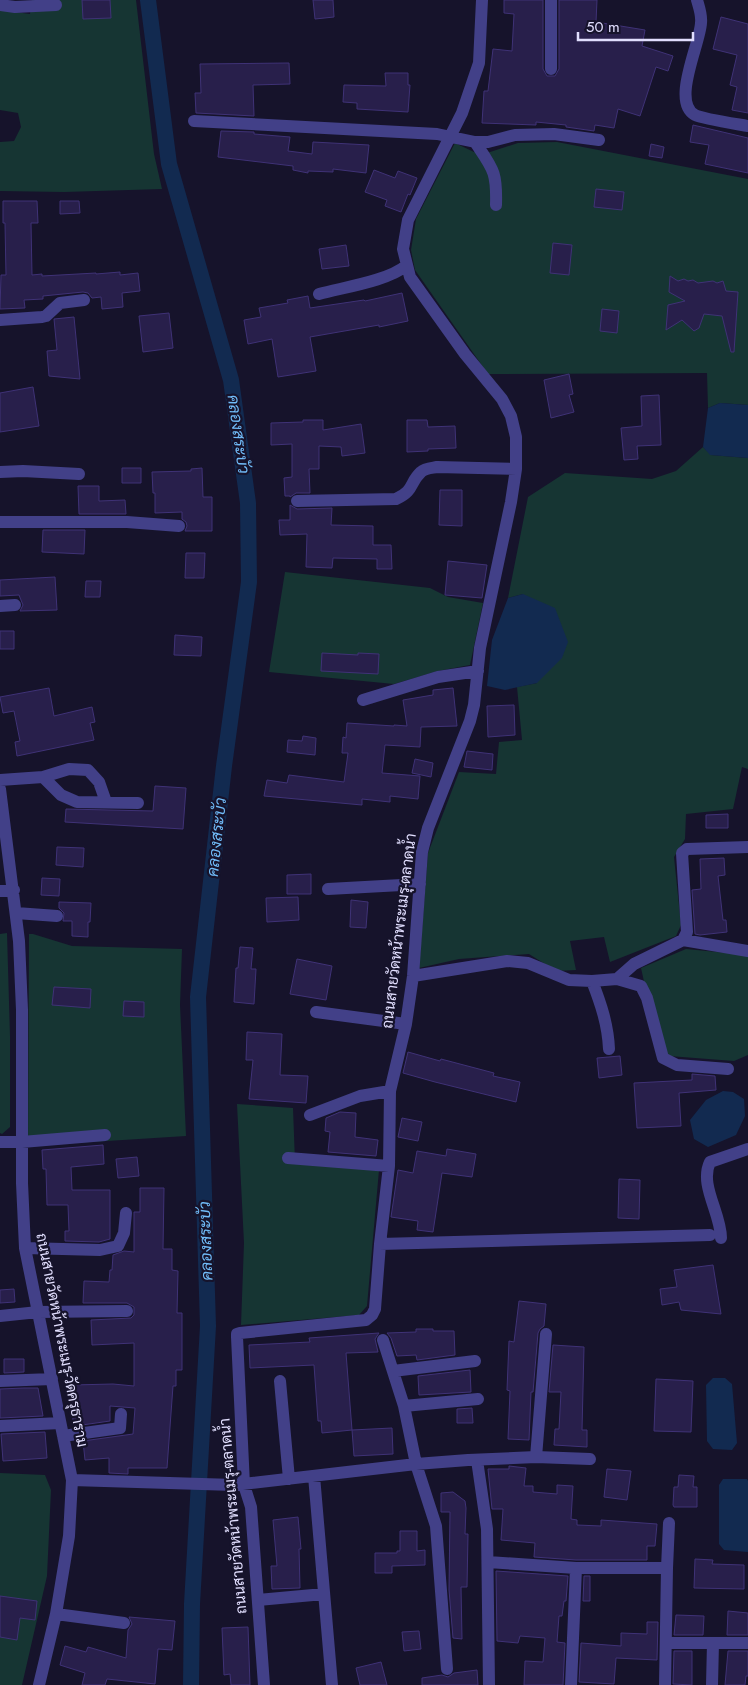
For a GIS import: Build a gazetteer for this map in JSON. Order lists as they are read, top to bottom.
{
  "streets": {
    "street": ["ถนนสายวัดหน้าพระเมรุ-ตลาดน้ำ", "ถนนสายวัดหน้าพระเมรุ-วัดครุธาราม"]
  },
  "water": ["คลองสระบัว"],
  "scale_bar": "50 m"
}
